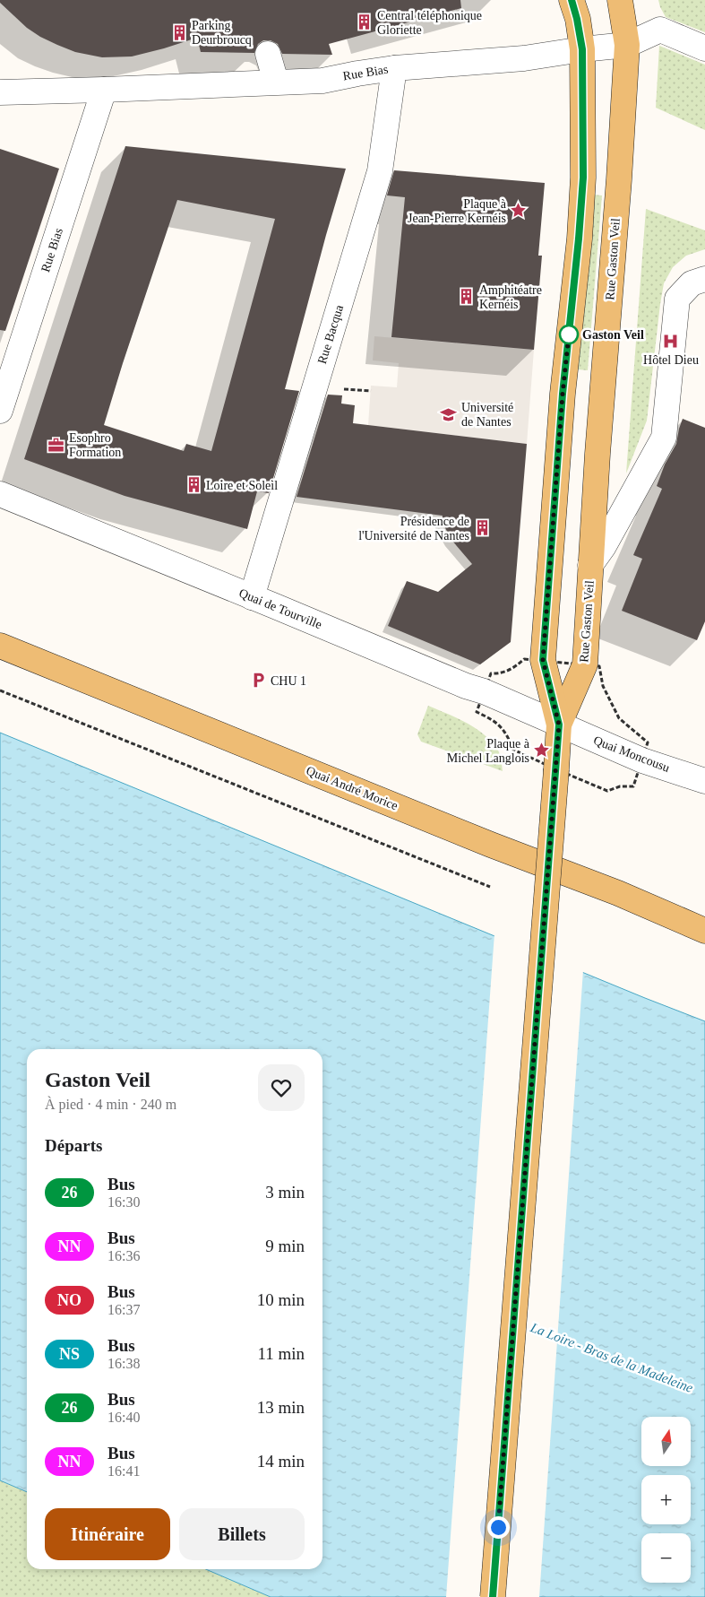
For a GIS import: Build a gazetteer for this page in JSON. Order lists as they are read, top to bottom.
{
  "streets": {
    "main road": ["Rue Gaston Veil", "Quai André Morice"],
    "street": [
      "Rue Bias",
      "Rue Bacqua",
      "Quai de Tourville",
      "Quai Moncousu"
    ]
  },
  "crossings": [
    ["Rue Bias", "Rue Gaston Veil"],
    ["Rue Bias", "Rue Bacqua"],
    ["Rue Gaston Veil", "Quai de Tourville"],
    ["Rue Gaston Veil", "Quai Moncousu"],
    ["Rue Bacqua", "Quai de Tourville"],
    ["Quai de Tourville", "Quai Moncousu"]
  ],
  "water": ["La Loire - Bras de la Madeleine"],
  "places": {
    "building": [
      "Central téléphonique Gloriette",
      "Parking Deurbroucq",
      "Amphitéatre Kernéis",
      "Loire et Soleil",
      "Présidence de l'Université de Nantes"
    ],
    "place": ["Plaque à Jean-Pierre Kernéis", "Plaque à Michel Langlois"],
    "other": ["Gaston Veil"],
    "hospital": ["Hôtel Dieu"],
    "school or university": ["Université de Nantes"],
    "office": ["Esophro Formation"],
    "parking": ["CHU 1"]
  },
  "lines": ["bus line 26"],
  "north": "top",
  "page": {
    "heading": [
      ["Gaston Veil", "À pied · 4 min · 240 m"],
      "Départs"
    ],
    "list": [
      {
        "mark": "26",
        "name": "Bus",
        "note": "16:30",
        "value": "3 min"
      },
      {
        "mark": "NN",
        "name": "Bus",
        "note": "16:36",
        "value": "9 min"
      },
      {
        "mark": "NO",
        "name": "Bus",
        "note": "16:37",
        "value": "10 min"
      },
      {
        "mark": "NS",
        "name": "Bus",
        "note": "16:38",
        "value": "11 min"
      },
      {
        "mark": "26",
        "name": "Bus",
        "note": "16:40",
        "value": "13 min"
      },
      {
        "mark": "NN",
        "name": "Bus",
        "note": "16:41",
        "value": "14 min"
      }
    ],
    "map_buttons": ["+", "−"],
    "buttons": ["Itinéraire", "Billets"]
  }
}
